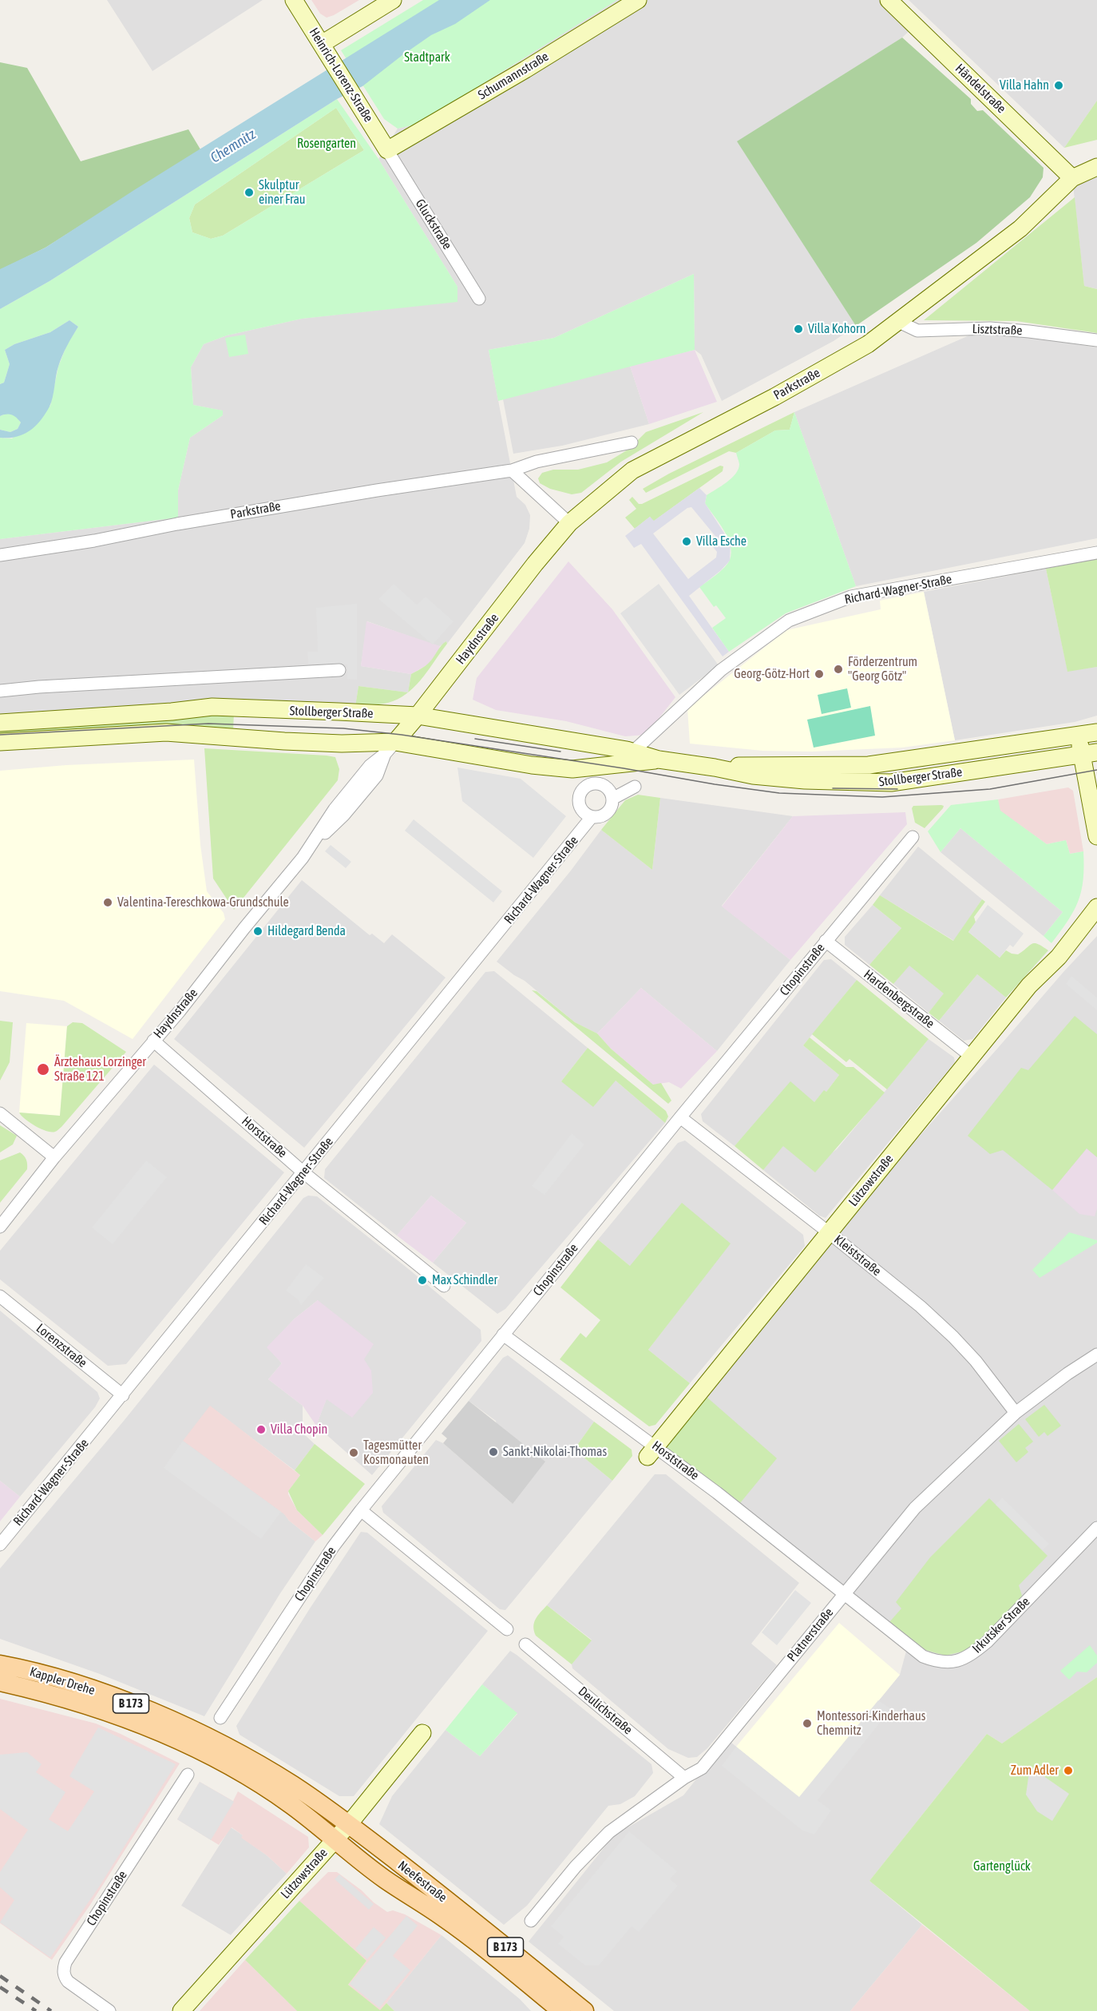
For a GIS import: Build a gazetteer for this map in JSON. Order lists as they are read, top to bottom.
{
  "streets": {
    "main road": ["Kappler Drehe", "B 173", "Neefestraße"],
    "street": [
      "Heinrich-Lorenz-Straße",
      "Schumannstraße",
      "Händelstraße",
      "Gluckstraße",
      "Lisztstraße",
      "Parkstraße",
      "Richard-Wagner-Straße",
      "Haydnstraße",
      "Stollberger Straße",
      "Chopinstraße",
      "Hardenbergstraße",
      "Horststraße",
      "Lützowstraße",
      "Kleiststraße",
      "Lorenzstraße",
      "Irkutsker Straße",
      "Platnerstraße",
      "Deulichstraße"
    ]
  },
  "crossings": [
    ["Heinrich-Lorenz-Straße", "Schumannstraße"],
    ["Heinrich-Lorenz-Straße", "Gluckstraße"],
    ["Schumannstraße", "Gluckstraße"],
    ["Händelstraße", "Parkstraße"],
    ["Lisztstraße", "Parkstraße"],
    ["Parkstraße", "Haydnstraße"],
    ["Richard-Wagner-Straße", "Stollberger Straße"],
    ["Richard-Wagner-Straße", "Horststraße"],
    ["Richard-Wagner-Straße", "Lorenzstraße"],
    ["Haydnstraße", "Stollberger Straße"],
    ["Haydnstraße", "Horststraße"],
    ["Chopinstraße", "Hardenbergstraße"],
    ["Chopinstraße", "Horststraße"],
    ["Chopinstraße", "Kleiststraße"],
    ["Hardenbergstraße", "Lützowstraße"],
    ["Horststraße", "Lützowstraße"],
    ["Horststraße", "Irkutsker Straße"],
    ["Horststraße", "Platnerstraße"],
    ["Lützowstraße", "Kleiststraße"],
    ["Lützowstraße", "Neefestraße"],
    ["Kleiststraße", "Platnerstraße"],
    ["Irkutsker Straße", "Platnerstraße"],
    ["Platnerstraße", "Deulichstraße"],
    ["Kappler Drehe", "Neefestraße"]
  ],
  "water": ["Chemnitz"],
  "parks": ["Stadtpark", "Rosengarten", "Gartenglück"],
  "places": [
    "Villa Hahn",
    "Skulptur einer Frau",
    "Villa Kohorn",
    "Villa Esche",
    "Förderzentrum \"Georg Götz\"",
    "Georg-Götz-Hort",
    "Valentina-Tereschkowa-Grundschule",
    "Hildegard Benda",
    "Ärztehaus Lorzinger Straße 121",
    "Max Schindler",
    "Villa Chopin",
    "Sankt-Nikolai-Thomas",
    "Tagesmütter Kosmonauten",
    "Montessori-Kinderhaus Chemnitz",
    "Zum Adler"
  ]
}
